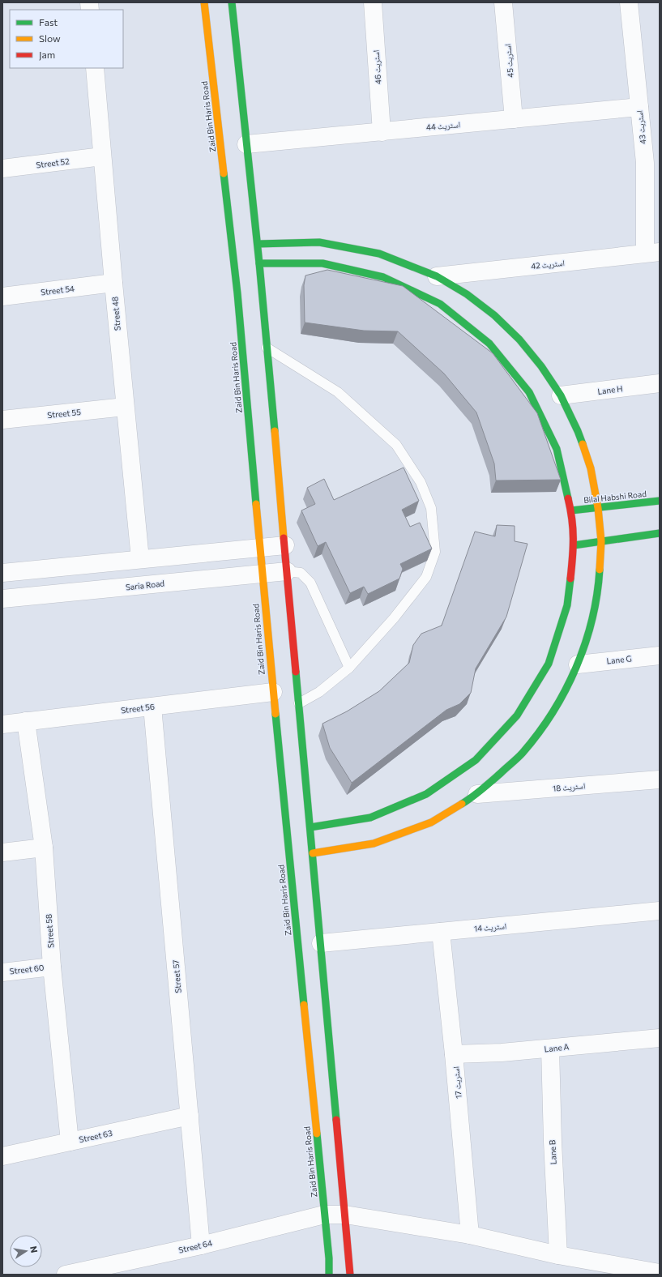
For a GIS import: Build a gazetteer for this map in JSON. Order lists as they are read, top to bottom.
{
  "streets": {
    "street": [
      "اسٹریٹ 45",
      "اسٹریٹ 46",
      "Zaid Bin Haris Road",
      "اسٹریٹ 44",
      "اسٹریٹ 43",
      "Street 52",
      "اسٹریٹ 42",
      "Street 54",
      "Street 48",
      "Lane H",
      "Street 55",
      "Bilal Habshi Road",
      "Saria Road",
      "Lane G",
      "Street 56",
      "اسٹریٹ 18",
      "اسٹریٹ 14",
      "Street 58",
      "Street 60",
      "Street 57",
      "Lane A",
      "اسٹریٹ 17",
      "Street 63",
      "Lane B",
      "Street 64"
    ]
  },
  "crossings": [
    ["اسٹریٹ 45", "اسٹریٹ 44"],
    ["اسٹریٹ 46", "اسٹریٹ 44"],
    ["Zaid Bin Haris Road", "Saria Road"],
    ["Zaid Bin Haris Road", "Street 56"],
    ["Zaid Bin Haris Road", "Street 64"],
    ["اسٹریٹ 44", "اسٹریٹ 43"],
    ["اسٹریٹ 43", "اسٹریٹ 42"],
    ["Street 52", "Street 48"],
    ["Street 54", "Street 48"],
    ["Street 48", "Street 55"],
    ["Street 56", "Street 58"],
    ["Street 56", "Street 57"],
    ["اسٹریٹ 14", "اسٹریٹ 17"],
    ["Street 58", "Street 60"],
    ["Street 58", "Street 63"],
    ["Street 57", "Street 63"],
    ["Street 57", "Street 64"],
    ["Lane A", "اسٹریٹ 17"],
    ["Lane A", "Lane B"],
    ["اسٹریٹ 17", "Street 64"],
    ["Lane B", "Street 64"]
  ],
  "legend": ["Fast", "Slow", "Jam"],
  "north": "right"
}
